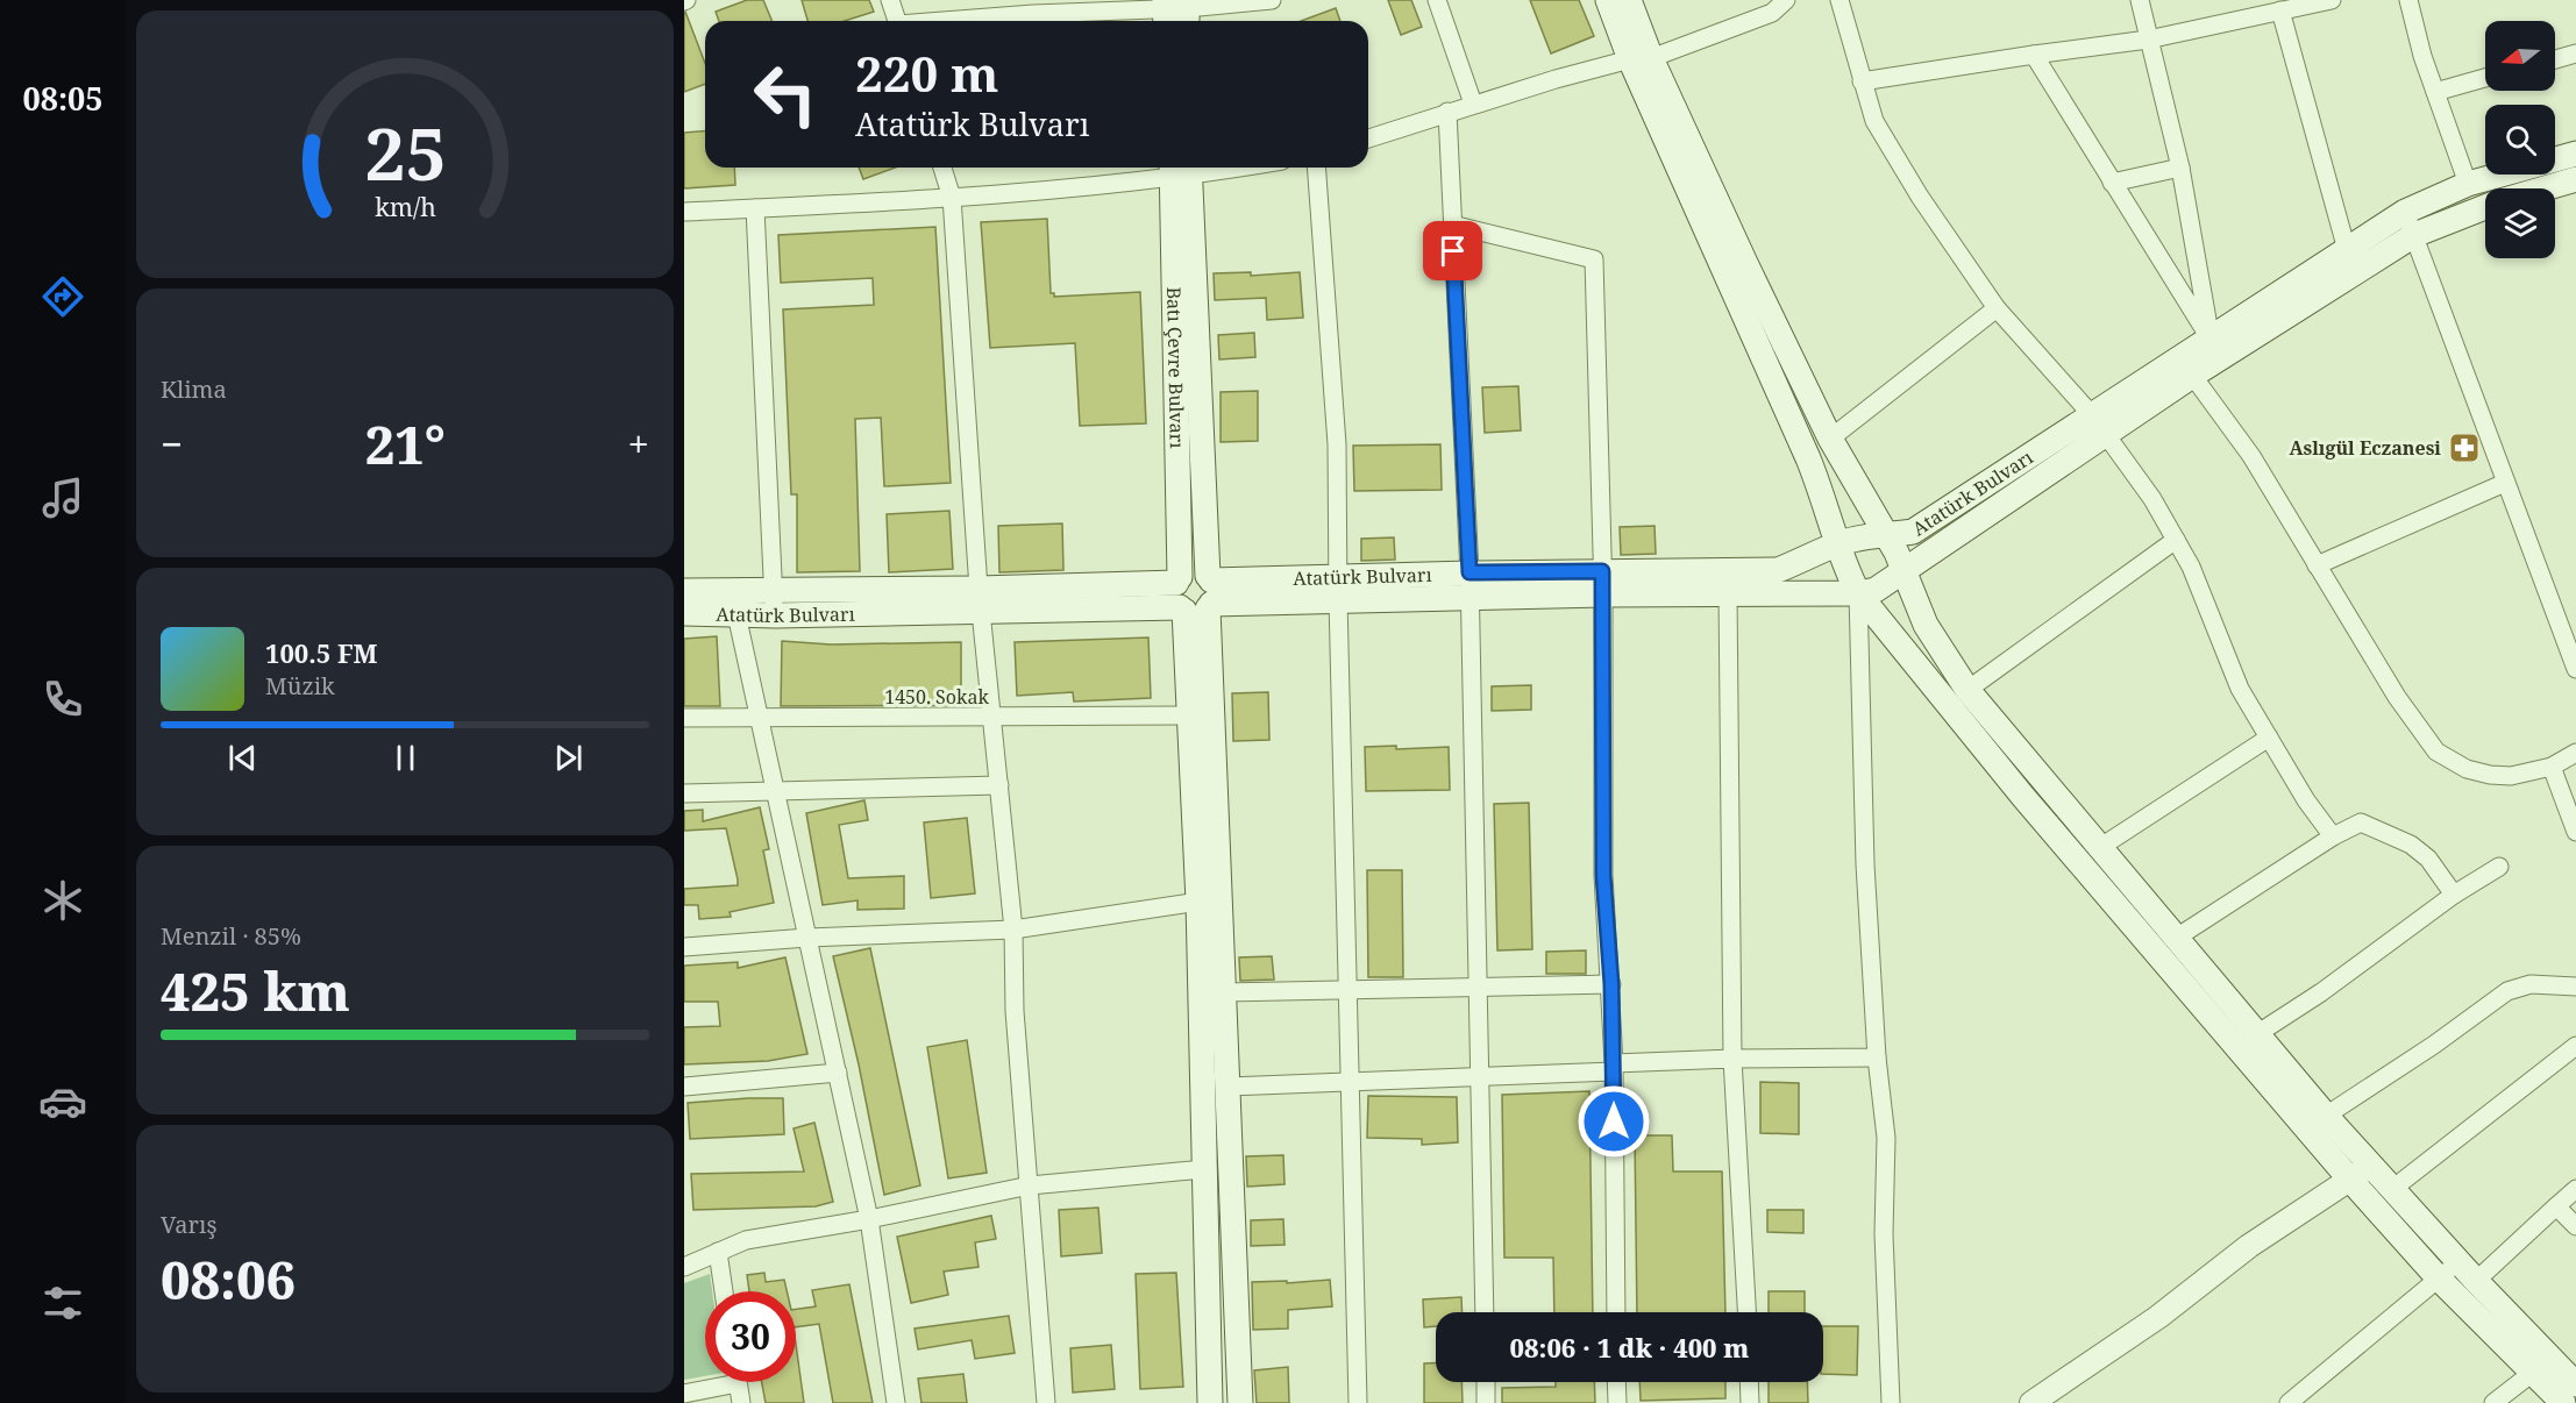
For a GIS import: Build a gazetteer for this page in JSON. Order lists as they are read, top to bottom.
{
  "streets": {
    "main road": ["Batı Çevre Bulvarı", "Atatürk Bulvarı"],
    "street": ["1450. Sokak"]
  },
  "crossings": [
    ["Batı Çevre Bulvarı", "Atatürk Bulvarı"]
  ],
  "places": {
    "pharmacy": ["Aslıgül Eczanesi"]
  },
  "north": "left",
  "page": {
    "tabs": "08:05",
    "turn": ["220 m", "Atatürk Bulvarı"],
    "tile": [
      "Klima",
      ["Menzil · 85%", "425 km"],
      ["Varış", "08:06"]
    ],
    "heat": ["−", "21°", "+"],
    "song": ["100.5 FM", "Müzik"],
    "limit": "30",
    "trip": "08:06 · 1 dk · 400 m",
    "gauge": ["25", "km/h"]
  }
}
